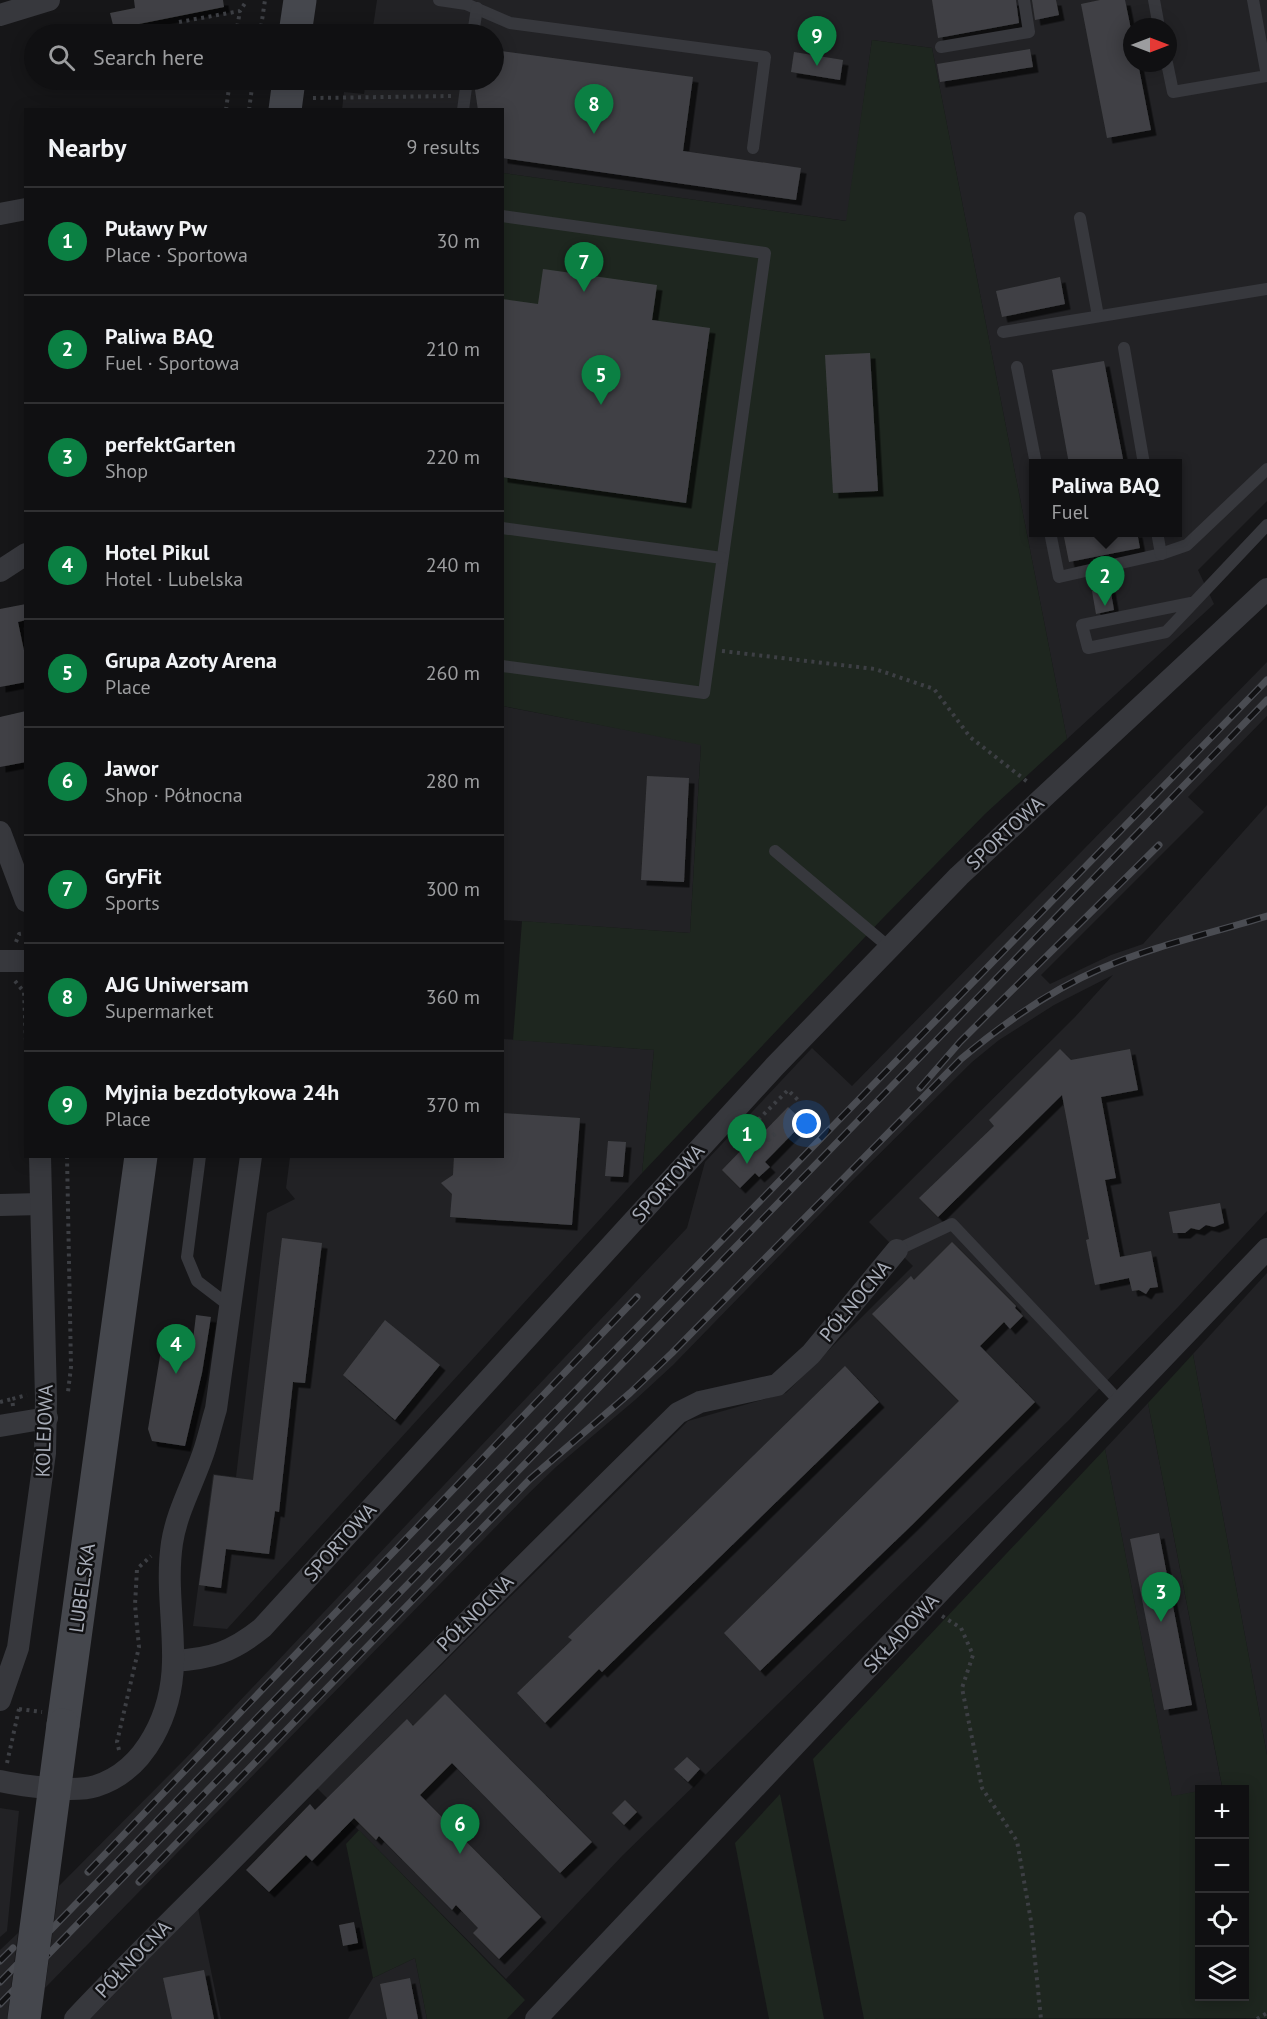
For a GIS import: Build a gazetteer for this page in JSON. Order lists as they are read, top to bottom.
{
  "streets": {
    "main road": ["LUBELSKA"],
    "street": [
      "SPORTOWA",
      "PÓŁNOCNA",
      "KOLEJOWA",
      "SKŁADOWA"
    ]
  },
  "north": "right",
  "page": {
    "pins": [
      "9",
      "8",
      "7",
      "5",
      "2",
      "1",
      "4",
      "3",
      "6"
    ],
    "search": "Search here",
    "heading": ["Nearby", "9 results"],
    "list": [
      {
        "mark": "1",
        "name": "Puławy Pw",
        "note": "Place · Sportowa",
        "value": "30 m"
      },
      {
        "mark": "2",
        "name": "Paliwa BAQ",
        "note": "Fuel · Sportowa",
        "value": "210 m"
      },
      {
        "mark": "3",
        "name": "perfektGarten",
        "note": "Shop",
        "value": "220 m"
      },
      {
        "mark": "4",
        "name": "Hotel Pikul",
        "note": "Hotel · Lubelska",
        "value": "240 m"
      },
      {
        "mark": "5",
        "name": "Grupa Azoty Arena",
        "note": "Place",
        "value": "260 m"
      },
      {
        "mark": "6",
        "name": "Jawor",
        "note": "Shop · Północna",
        "value": "280 m"
      },
      {
        "mark": "7",
        "name": "GryFit",
        "note": "Sports",
        "value": "300 m"
      },
      {
        "mark": "8",
        "name": "AJG Uniwersam",
        "note": "Supermarket",
        "value": "360 m"
      },
      {
        "mark": "9",
        "name": "Myjnia bezdotykowa 24h",
        "note": "Place",
        "value": "370 m"
      }
    ],
    "popup": ["Paliwa BAQ", "Fuel"],
    "map_buttons": ["+", "−"]
  }
}
